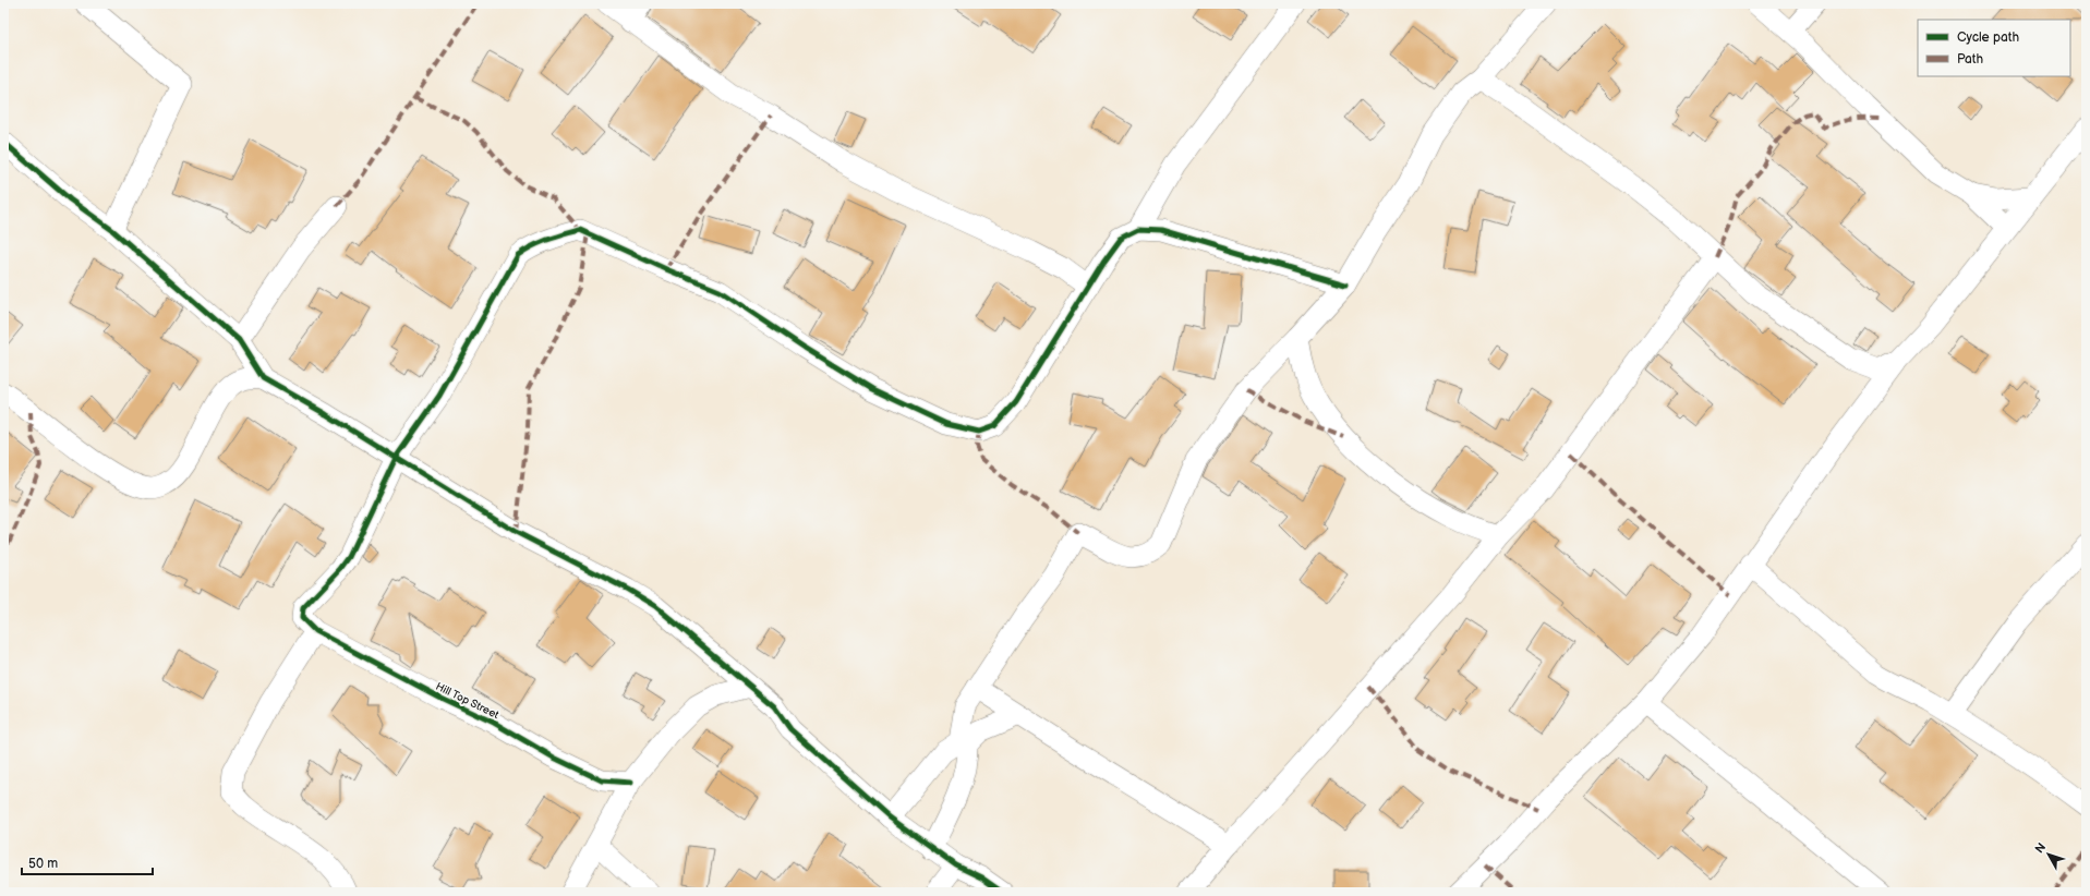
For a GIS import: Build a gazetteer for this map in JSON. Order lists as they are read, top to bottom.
{
  "streets": {
    "street": ["Hill Top Street"]
  },
  "legend": ["Cycle path", "Path"],
  "scale_bar": "50 m",
  "north": "top left"
}
